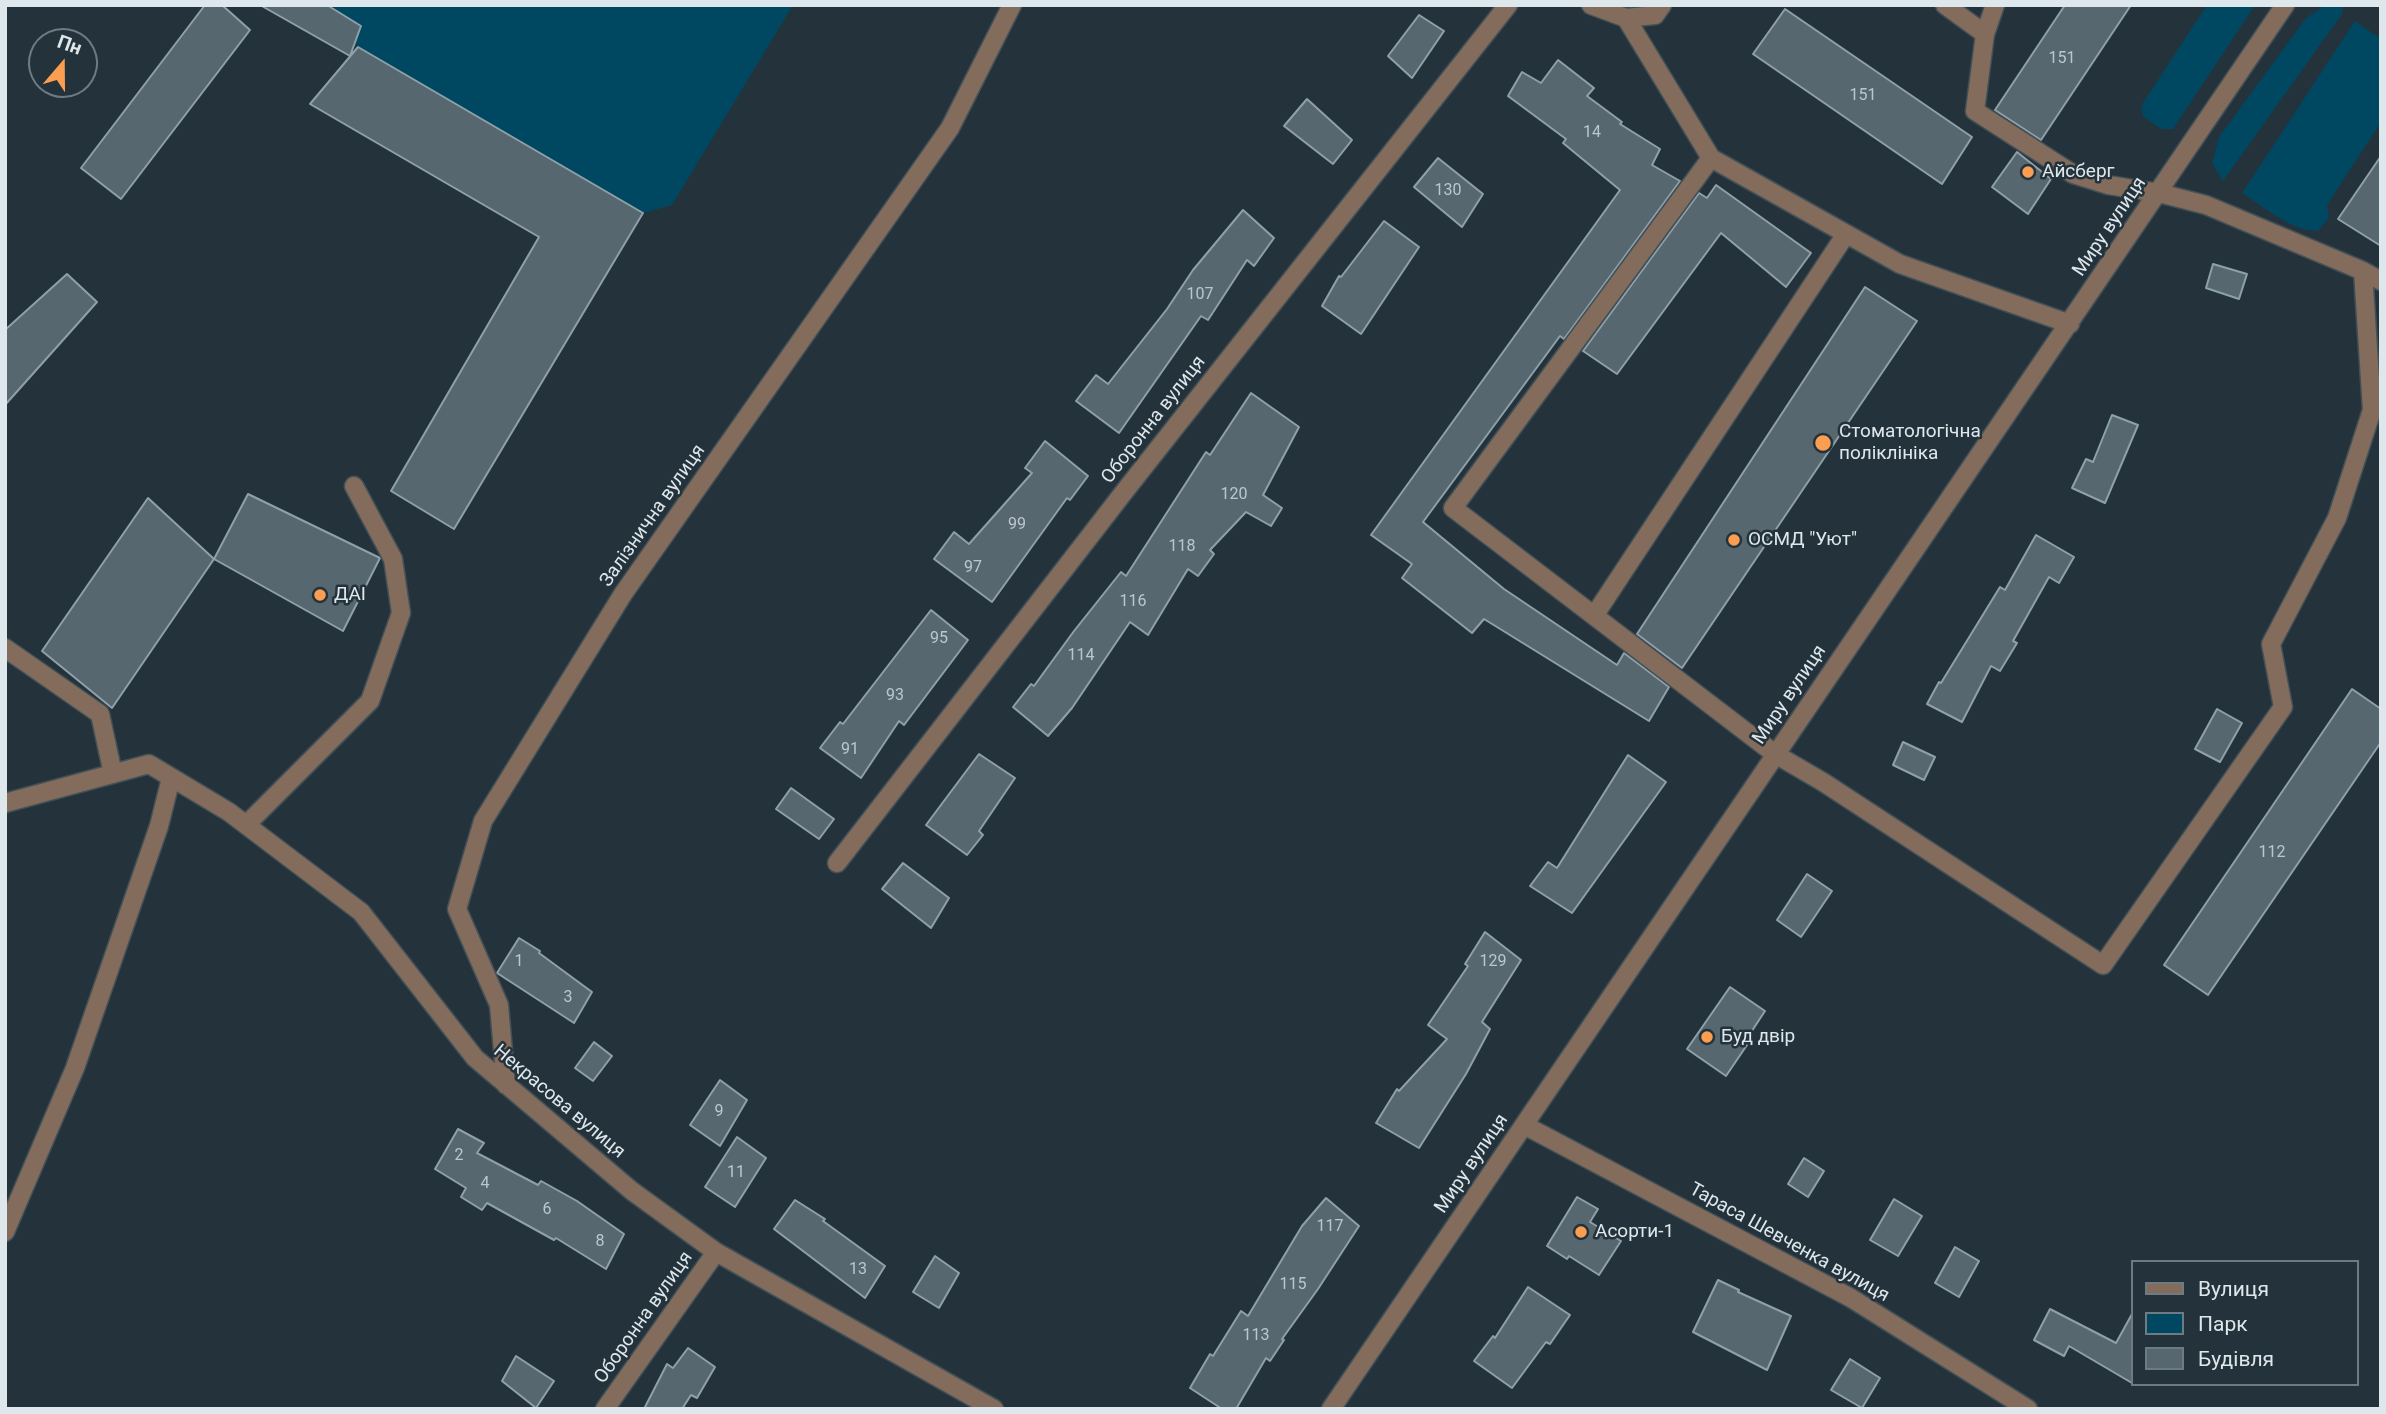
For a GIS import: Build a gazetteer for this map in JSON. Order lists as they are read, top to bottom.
{
  "streets": {
    "street": [
      "Миру вулиця",
      "Оборонна вулиця",
      "Залізнична вулиця",
      "Некрасова вулиця",
      "Тараса Шевченка вулиця"
    ]
  },
  "crossings": [
    ["Миру вулиця", "Тараса Шевченка вулиця"],
    ["Оборонна вулиця", "Некрасова вулиця"],
    ["Залізнична вулиця", "Некрасова вулиця"]
  ],
  "places": [
    "Айсберг",
    "Стоматологічна поліклініка",
    "ОСМД \"Уют\"",
    "ДАІ",
    "Буд двір",
    "Асорти-1"
  ],
  "house_numbers": [
    "151",
    "151",
    "14",
    "130",
    "107",
    "120",
    "99",
    "118",
    "97",
    "116",
    "95",
    "114",
    "93",
    "91",
    "112",
    "1",
    "129",
    "3",
    "9",
    "2",
    "11",
    "4",
    "6",
    "117",
    "8",
    "13",
    "115",
    "113"
  ],
  "legend": ["Вулиця", "Парк", "Будівля"],
  "north": "top"
}
